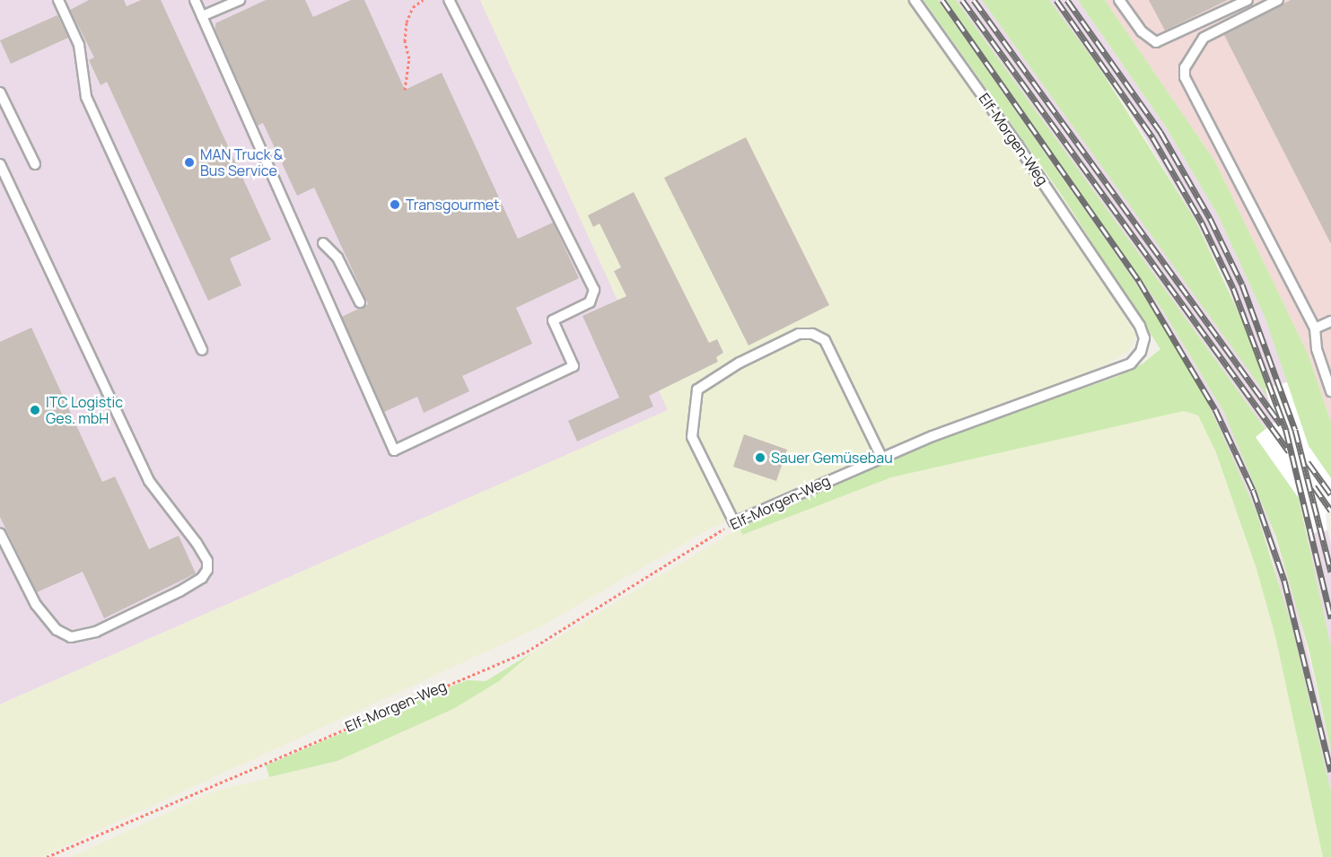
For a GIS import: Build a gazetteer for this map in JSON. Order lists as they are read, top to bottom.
{
  "streets": {
    "lane": ["Elf-Morgen-Weg"]
  },
  "places": [
    "MAN Truck & Bus Service",
    "Transgourmet",
    "ITC Logistic Ges. mbH",
    "Sauer Gemüsebau"
  ]
}
